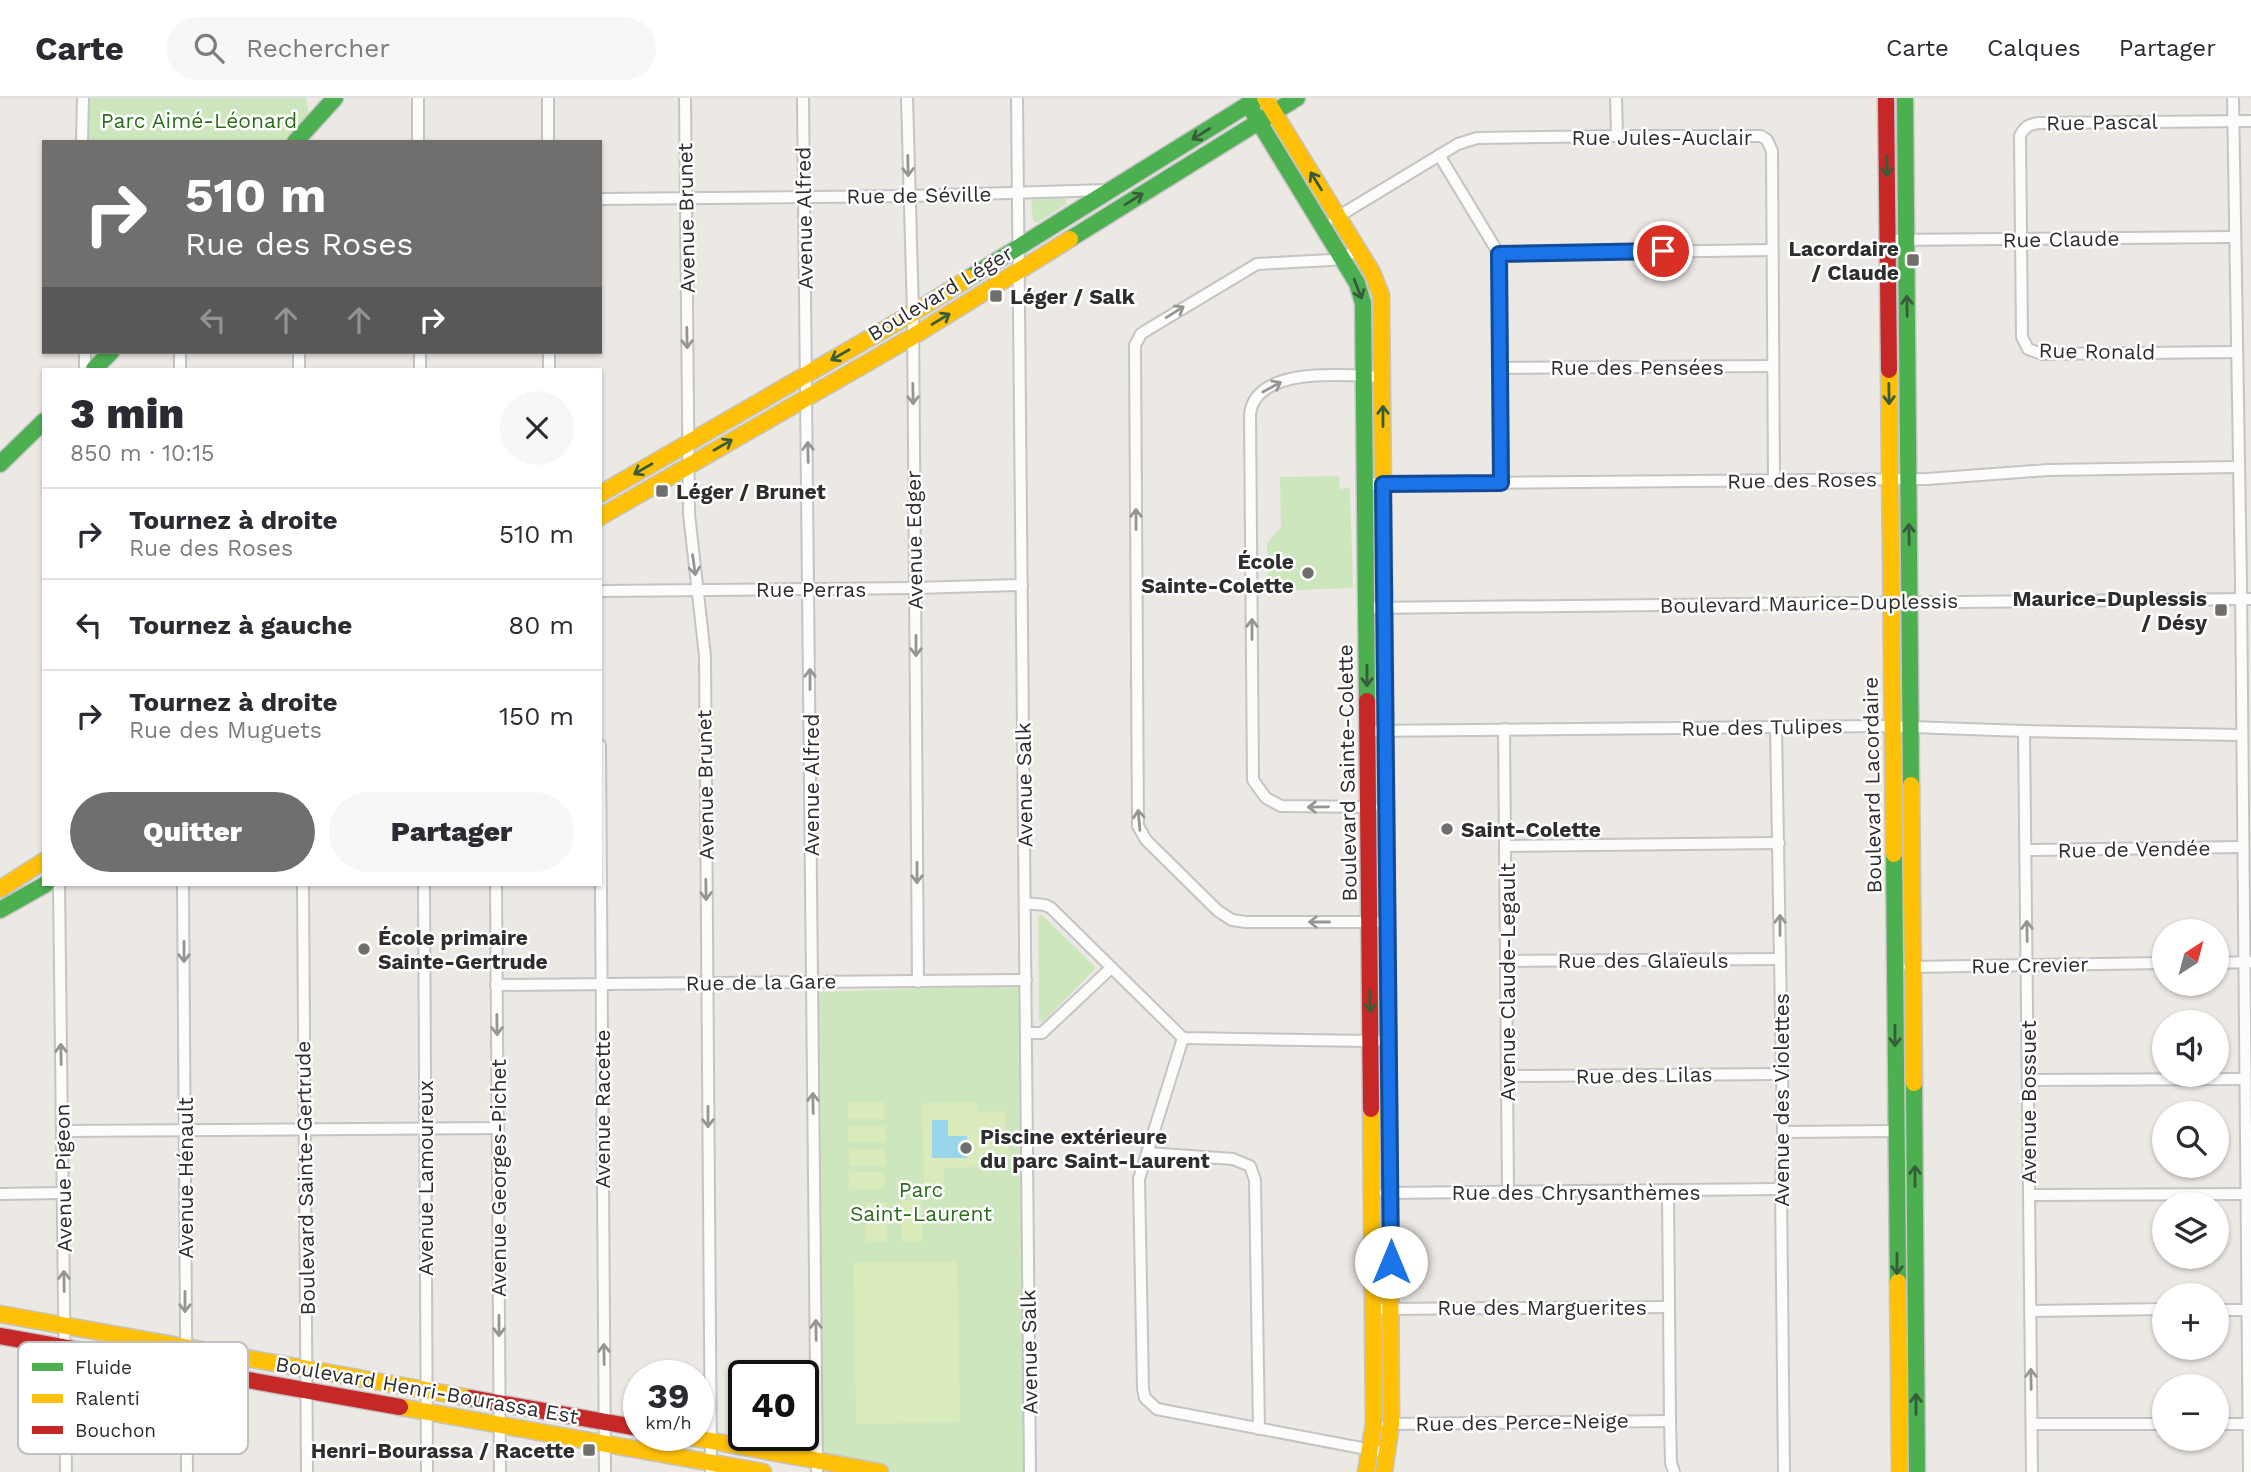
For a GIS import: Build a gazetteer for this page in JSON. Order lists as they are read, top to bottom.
{
  "streets": {
    "main road": [
      "Boulevard Léger",
      "Boulevard Sainte-Colette",
      "Boulevard Lacordaire",
      "Boulevard Henri-Bourassa Est"
    ],
    "street": [
      "Rue Pascal",
      "Rue Jules-Auclair",
      "Rue de Séville",
      "Avenue Brunet",
      "Avenue Alfred",
      "Rue Claude",
      "Rue Ronald",
      "Rue des Pensées",
      "Rue des Roses",
      "Avenue Edger",
      "Rue Perras",
      "Boulevard Maurice-Duplessis",
      "Rue des Tulipes",
      "Avenue Salk",
      "Rue de Vendée",
      "Rue des Glaïeuls",
      "Rue Crevier",
      "Rue de la Gare",
      "Avenue Claude-Legault",
      "Rue des Lilas",
      "Avenue des Violettes",
      "Avenue Bossuet",
      "Avenue Racette",
      "Avenue Pigeon",
      "Avenue Hénault",
      "Boulevard Sainte-Gertrude",
      "Avenue Lamoureux",
      "Avenue Georges-Pichet",
      "Rue des Chrysanthèmes",
      "Rue des Marguerites",
      "Rue des Perce-Neige"
    ]
  },
  "crossings": [
    ["Rue Pascal", "Rue Claude"],
    ["Rue Pascal", "Rue Ronald"],
    ["Rue Jules-Auclair", "Rue des Pensées"],
    ["Rue Jules-Auclair", "Rue des Roses"],
    ["Rue Jules-Auclair", "Boulevard Sainte-Colette"],
    ["Rue de Séville", "Avenue Brunet"],
    ["Rue de Séville", "Avenue Alfred"],
    ["Rue de Séville", "Boulevard Léger"],
    ["Rue de Séville", "Avenue Edger"],
    ["Rue de Séville", "Avenue Salk"],
    ["Avenue Brunet", "Boulevard Léger"],
    ["Avenue Brunet", "Rue Perras"],
    ["Avenue Brunet", "Rue de la Gare"],
    ["Avenue Alfred", "Boulevard Léger"],
    ["Avenue Alfred", "Rue Perras"],
    ["Avenue Alfred", "Rue de la Gare"],
    ["Rue Claude", "Rue Ronald"],
    ["Rue Claude", "Boulevard Lacordaire"],
    ["Boulevard Léger", "Avenue Edger"],
    ["Boulevard Léger", "Boulevard Sainte-Colette"],
    ["Boulevard Léger", "Avenue Salk"],
    ["Rue des Roses", "Boulevard Sainte-Colette"],
    ["Rue des Roses", "Boulevard Lacordaire"],
    ["Avenue Edger", "Rue Perras"],
    ["Avenue Edger", "Rue de la Gare"],
    ["Rue Perras", "Avenue Salk"],
    ["Boulevard Maurice-Duplessis", "Boulevard Sainte-Colette"],
    ["Boulevard Maurice-Duplessis", "Boulevard Lacordaire"],
    ["Rue des Tulipes", "Boulevard Sainte-Colette"],
    ["Rue des Tulipes", "Boulevard Lacordaire"],
    ["Rue des Tulipes", "Avenue Claude-Legault"],
    ["Rue des Tulipes", "Avenue des Violettes"],
    ["Rue des Tulipes", "Avenue Bossuet"],
    ["Boulevard Sainte-Colette", "Rue des Chrysanthèmes"],
    ["Boulevard Sainte-Colette", "Rue des Marguerites"],
    ["Boulevard Sainte-Colette", "Rue des Perce-Neige"],
    ["Avenue Salk", "Rue de la Gare"],
    ["Boulevard Lacordaire", "Rue Crevier"],
    ["Rue de Vendée", "Avenue Bossuet"],
    ["Rue des Glaïeuls", "Avenue Claude-Legault"],
    ["Rue des Glaïeuls", "Avenue des Violettes"],
    ["Rue Crevier", "Avenue Bossuet"],
    ["Rue de la Gare", "Avenue Racette"],
    ["Rue de la Gare", "Avenue Georges-Pichet"],
    ["Avenue Claude-Legault", "Rue des Lilas"],
    ["Avenue Claude-Legault", "Rue des Chrysanthèmes"],
    ["Rue des Lilas", "Avenue des Violettes"],
    ["Avenue des Violettes", "Rue des Chrysanthèmes"],
    ["Avenue Racette", "Boulevard Henri-Bourassa Est"],
    ["Avenue Pigeon", "Boulevard Henri-Bourassa Est"],
    ["Boulevard Sainte-Gertrude", "Boulevard Henri-Bourassa Est"],
    ["Avenue Lamoureux", "Boulevard Henri-Bourassa Est"],
    ["Avenue Georges-Pichet", "Boulevard Henri-Bourassa Est"]
  ],
  "one_way": [
    "Avenue Brunet",
    "Avenue Alfred",
    "Avenue Edger",
    "Avenue Racette",
    "Avenue Pigeon",
    "Avenue Hénault",
    "Avenue Georges-Pichet"
  ],
  "parks": ["Parc Aimé-Léonard", "Parc Saint-Laurent"],
  "places": {
    "transit": [
      "Lacordaire / Claude",
      "Léger / Salk",
      "Léger / Brunet",
      "Maurice-Duplessis / Désy",
      "Henri-Bourassa / Racette"
    ],
    "other": [
      "École Sainte-Colette",
      "Saint-Colette",
      "École primaire Sainte-Gertrude",
      "Piscine extérieure du parc Saint-Laurent"
    ]
  },
  "legend": ["Fluide", "Ralenti", "Bouchon"],
  "north": "top right",
  "page": {
    "header": "Carte",
    "search": "Rechercher",
    "nav": ["Carte", "Calques", "Partager"],
    "turn": ["510 m", "Rue des Roses"],
    "heading": ["3 min", "850 m · 10:15"],
    "list": [
      {
        "name": "Tournez à droite",
        "note": "Rue des Roses",
        "value": "510 m"
      },
      {
        "name": "Tournez à gauche",
        "value": "80 m"
      },
      {
        "name": "Tournez à droite",
        "note": "Rue des Muguets",
        "value": "150 m"
      }
    ],
    "buttons": ["Quitter", "Partager"],
    "map_buttons": ["+", "−"],
    "speed": "39 km/h",
    "limit": "40"
  }
}
